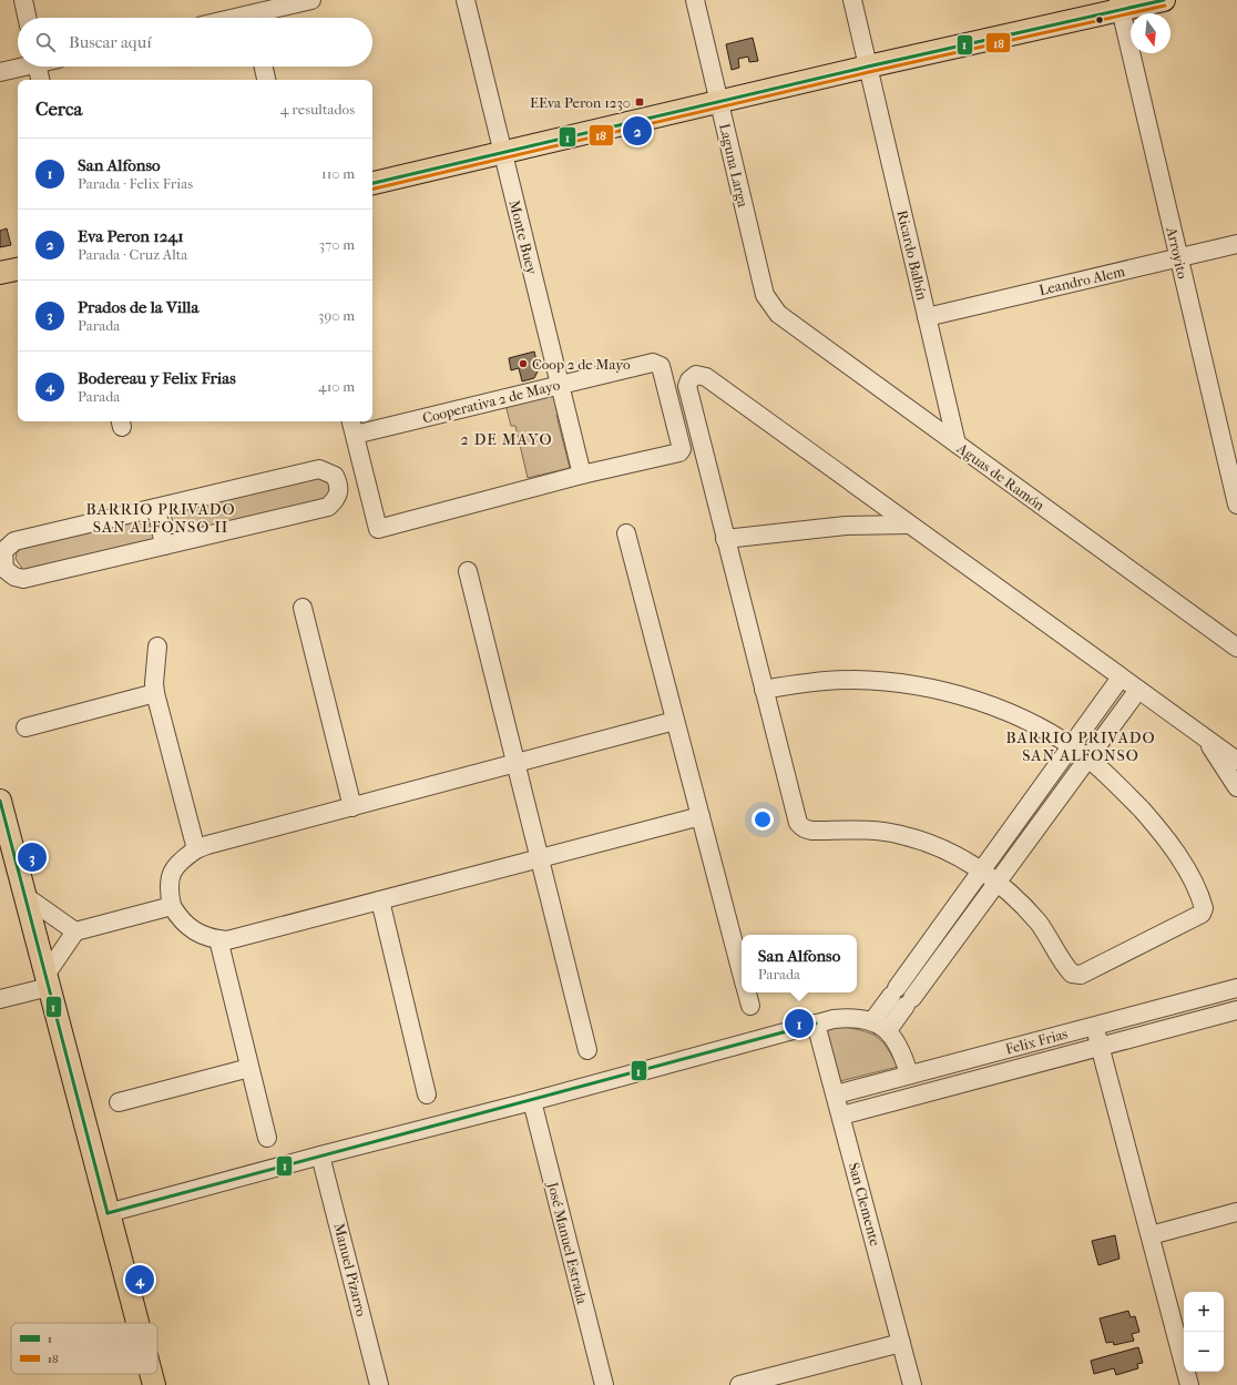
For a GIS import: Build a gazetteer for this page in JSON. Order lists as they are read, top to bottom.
{
  "streets": {
    "street": [
      "Laguna Larga",
      "Monte Buey",
      "Arroyito",
      "Ricardo Balbín",
      "Leandro Alem",
      "Cooperativa 2 de Mayo",
      "Aguas de Ramón",
      "Felix Frias",
      "San Clemente",
      "José Manuel Estrada",
      "Manuel Pizarro"
    ]
  },
  "crossings": [
    ["Laguna Larga", "Aguas de Ramón"],
    ["Monte Buey", "Cooperativa 2 de Mayo"],
    ["Arroyito", "Leandro Alem"],
    ["Ricardo Balbín", "Leandro Alem"],
    ["Ricardo Balbín", "Aguas de Ramón"],
    ["Felix Frias", "San Clemente"]
  ],
  "districts": ["2 DE MAYO", "BARRIO PRIVADO SAN ALFONSO II", "BARRIO PRIVADO SAN ALFONSO"],
  "places": {
    "transit": ["EEva Peron 1230"],
    "other": ["Coop 2 de Mayo"]
  },
  "lines": ["transit line 1", "transit line 18"],
  "legend": ["1", "18"],
  "north": "bottom",
  "page": {
    "search": "Buscar aquí",
    "heading": ["Cerca", "4 resultados"],
    "pins": [
      "2",
      "3",
      "1",
      "4"
    ],
    "list": [
      {
        "mark": "1",
        "name": "San Alfonso",
        "note": "Parada · Felix Frias",
        "value": "110 m"
      },
      {
        "mark": "2",
        "name": "Eva Peron 1241",
        "note": "Parada · Cruz Alta",
        "value": "370 m"
      },
      {
        "mark": "3",
        "name": "Prados de la Villa",
        "note": "Parada",
        "value": "390 m"
      },
      {
        "mark": "4",
        "name": "Bodereau y Felix Frias",
        "note": "Parada",
        "value": "410 m"
      }
    ],
    "popup": ["San Alfonso", "Parada"],
    "map_buttons": ["+", "−"]
  }
}
